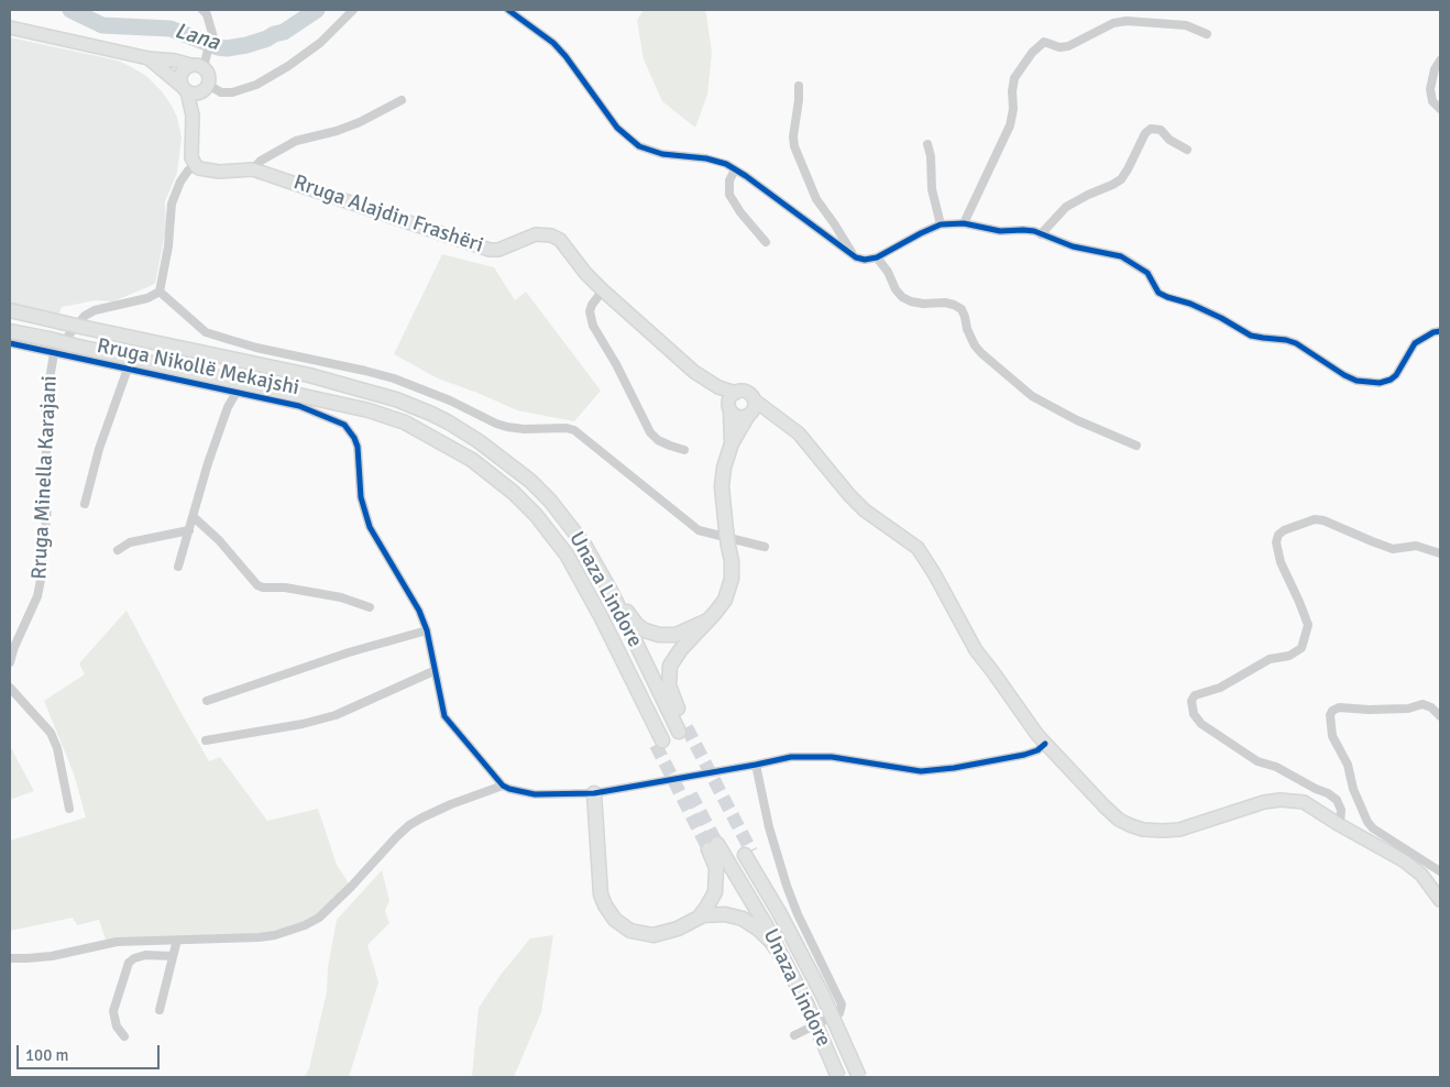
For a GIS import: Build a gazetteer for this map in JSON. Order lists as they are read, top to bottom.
{
  "streets": {
    "highway": ["Unaza Lindore"],
    "main road": ["Rruga Alajdin Frashëri"],
    "street": ["Rruga Nikollë Mekajshi", "Rruga Minella Karajani"]
  },
  "crossings": [
    ["Rruga Nikollë Mekajshi", "Rruga Minella Karajani"]
  ],
  "water": ["Lana"],
  "scale_bar": "100 m"
}
